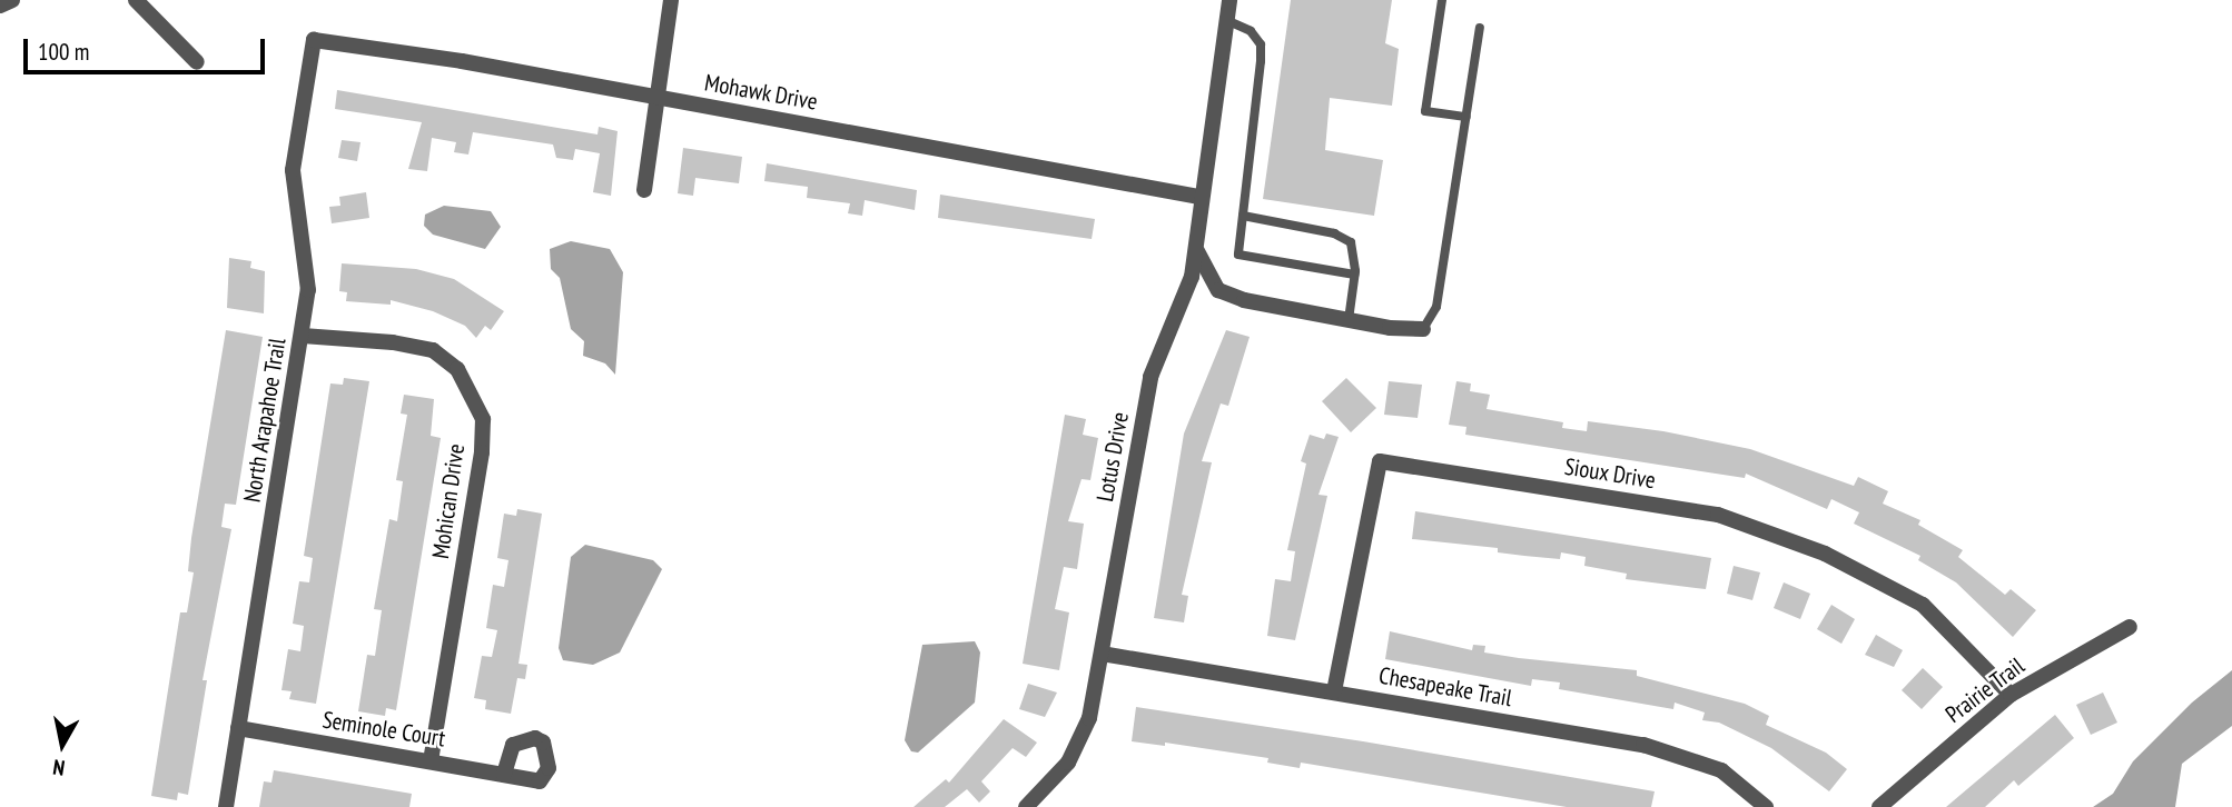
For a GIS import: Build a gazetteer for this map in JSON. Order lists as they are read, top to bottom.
{
  "streets": {
    "street": [
      "Mohawk Drive",
      "North Arapahoe Trail",
      "Lotus Drive",
      "Sioux Drive",
      "Mohican Drive",
      "Chesapeake Trail",
      "Prairie Trail",
      "Seminole Court"
    ]
  },
  "crossings": [
    ["Mohawk Drive", "North Arapahoe Trail"],
    ["Mohawk Drive", "Lotus Drive"],
    ["North Arapahoe Trail", "Mohican Drive"],
    ["North Arapahoe Trail", "Seminole Court"],
    ["Lotus Drive", "Chesapeake Trail"],
    ["Sioux Drive", "Chesapeake Trail"],
    ["Sioux Drive", "Prairie Trail"],
    ["Mohican Drive", "Seminole Court"]
  ],
  "scale_bar": "100 m",
  "north": "bottom"
}
